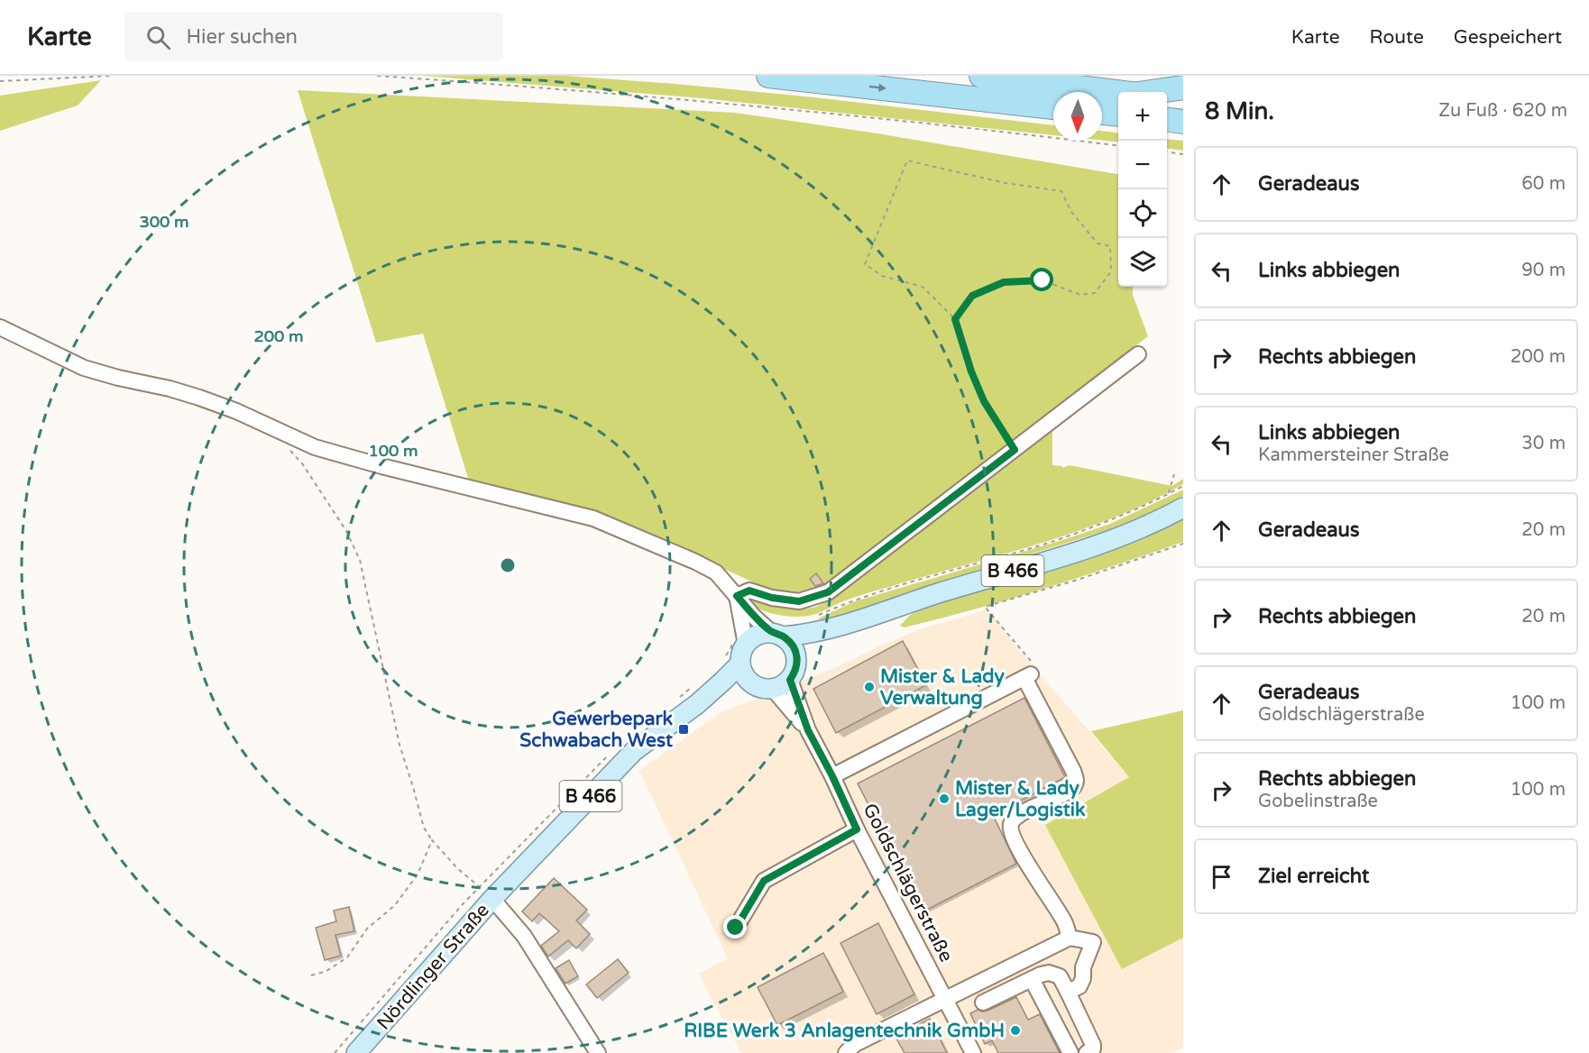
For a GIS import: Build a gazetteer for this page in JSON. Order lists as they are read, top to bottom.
{
  "streets": {
    "main road": ["B 466", "Nördlinger Straße"],
    "street": ["Goldschlägerstraße"]
  },
  "crossings": [
    ["B 466", "Goldschlägerstraße"],
    ["B 466", "Nördlinger Straße"]
  ],
  "places": {
    "other": ["Mister & Lady Verwaltung", "Mister & Lady Lager/Logistik", "RIBE Werk 3 Anlagentechnik GmbH"],
    "transit": ["Gewerbepark Schwabach West"]
  },
  "north": "bottom",
  "page": {
    "header": "Karte",
    "search": "Hier suchen",
    "nav": ["Karte", "Route", "Gespeichert"],
    "heading": ["8 Min.", "Zu Fuß · 620 m"],
    "map_buttons": ["+", "−"],
    "list": [
      ["Geradeaus", "60 m"],
      ["Links abbiegen", "90 m"],
      ["Rechts abbiegen", "200 m"],
      ["Links abbiegen", "Kammersteiner Straße", "30 m"],
      ["Geradeaus", "20 m"],
      ["Rechts abbiegen", "20 m"],
      ["Geradeaus", "Goldschlägerstraße", "100 m"],
      ["Rechts abbiegen", "Gobelinstraße", "100 m"],
      "Ziel erreicht"
    ]
  },
  "rings": ["300 m", "200 m", "100 m"]
}
